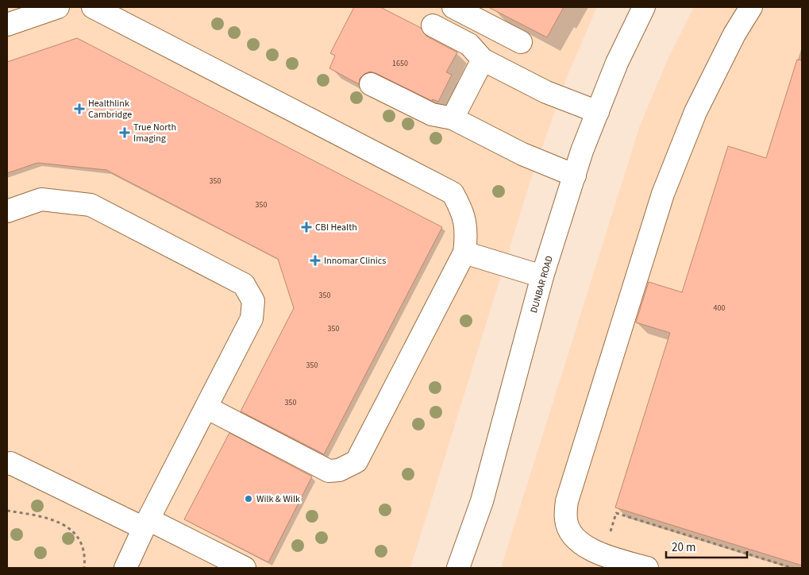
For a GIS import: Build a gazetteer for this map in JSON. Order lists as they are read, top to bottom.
{
  "streets": {
    "street": ["DUNBAR ROAD"]
  },
  "places": {
    "health": [
      "Healthlink Cambridge",
      "True North Imaging",
      "CBI Health",
      "Innomar Clinics"
    ],
    "other": ["Wilk & Wilk"]
  },
  "house_numbers": [
    "1650",
    "350",
    "350",
    "350",
    "400",
    "350",
    "350",
    "350"
  ],
  "scale_bar": "20 m"
}
